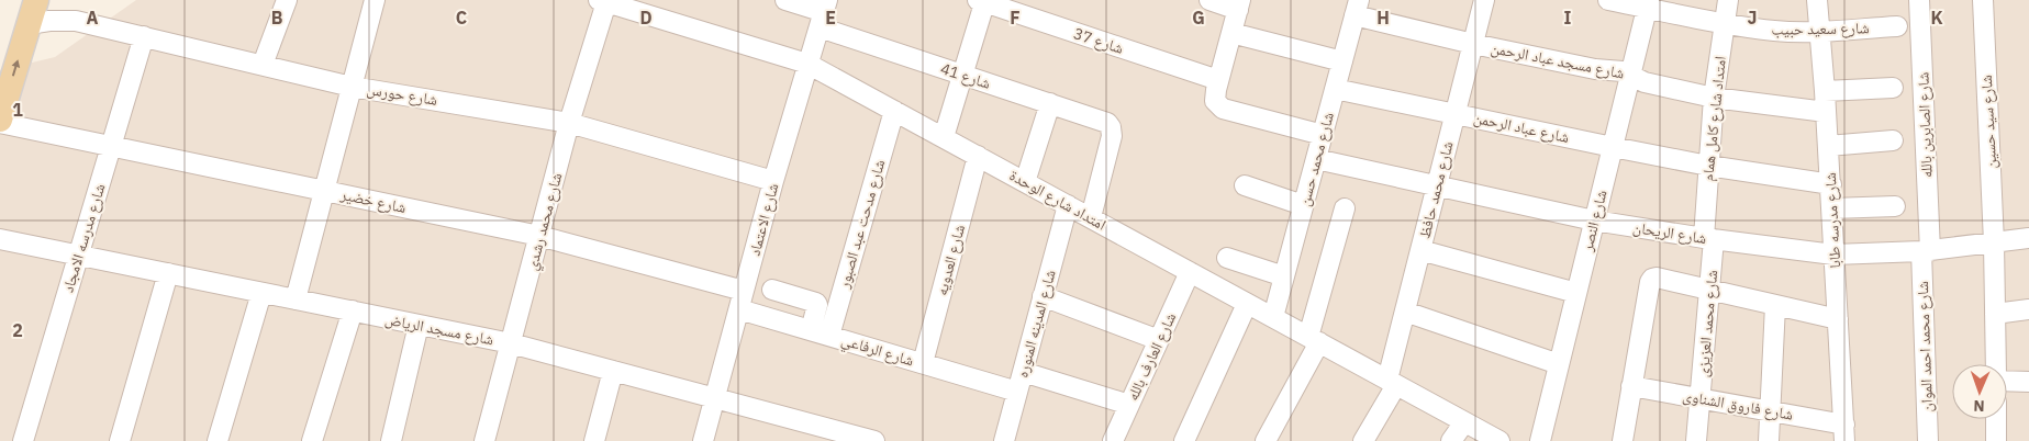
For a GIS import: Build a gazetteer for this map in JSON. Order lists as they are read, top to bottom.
{
  "streets": {
    "street": [
      "شارع سعيد حبيب",
      "شارع 37",
      "شارع مسجد عباد الرحمن",
      "شارع 41",
      "شارع حورس",
      "امتداد شارع كامل همام",
      "شارع سيد حسين",
      "شارع الصابرين بالله",
      "شارع عباد الرحمن",
      "شارع محمد حسن",
      "شارع محمد حافظ",
      "امتداد شارع الوحدة",
      "شارع خضير",
      "شارع الاعتماد",
      "شارع النصر",
      "شارع مدرسه طابا",
      "شارع محمد رشدي",
      "شارع مدحت عبد الصبور",
      "شارع الريحان",
      "شارع مدرسه الامجاد",
      "شارع العدويه",
      "شارع المدينه المنوره",
      "شارع محمد العزيزى",
      "شارع مسجد الرياض",
      "شارع محمد احمد الموان",
      "شارع الرفاعي",
      "شارع العارف بالله",
      "شارع فاروق الشناوى"
    ]
  },
  "crossings": [
    ["شارع سعيد حبيب", "امتداد شارع كامل همام"],
    ["شارع سعيد حبيب", "شارع النصر"],
    ["شارع سعيد حبيب", "شارع مدرسه طابا"],
    ["شارع مسجد عباد الرحمن", "امتداد شارع كامل همام"],
    ["شارع مسجد عباد الرحمن", "شارع محمد حسن"],
    ["شارع مسجد عباد الرحمن", "شارع محمد حافظ"],
    ["شارع مسجد عباد الرحمن", "شارع النصر"],
    ["شارع مسجد عباد الرحمن", "شارع مدرسه طابا"],
    ["شارع 41", "امتداد شارع الوحدة"],
    ["شارع 41", "شارع الاعتماد"],
    ["شارع حورس", "شارع الاعتماد"],
    ["شارع حورس", "شارع محمد رشدي"],
    ["شارع حورس", "شارع مدرسه الامجاد"],
    ["امتداد شارع كامل همام", "شارع عباد الرحمن"],
    ["امتداد شارع كامل همام", "شارع الريحان"],
    ["امتداد شارع كامل همام", "شارع محمد العزيزى"],
    ["شارع سيد حسين", "شارع الريحان"],
    ["شارع الصابرين بالله", "شارع الريحان"],
    ["شارع الصابرين بالله", "شارع محمد احمد الموان"],
    ["شارع عباد الرحمن", "شارع محمد حسن"],
    ["شارع عباد الرحمن", "شارع محمد حافظ"],
    ["شارع عباد الرحمن", "شارع النصر"],
    ["شارع عباد الرحمن", "شارع مدرسه طابا"],
    ["شارع محمد حسن", "امتداد شارع الوحدة"],
    ["شارع محمد حسن", "شارع الريحان"],
    ["شارع محمد حافظ", "امتداد شارع الوحدة"],
    ["شارع محمد حافظ", "شارع الريحان"],
    ["امتداد شارع الوحدة", "شارع الاعتماد"],
    ["امتداد شارع الوحدة", "شارع محمد رشدي"],
    ["امتداد شارع الوحدة", "شارع مدحت عبد الصبور"],
    ["امتداد شارع الوحدة", "شارع العدويه"],
    ["امتداد شارع الوحدة", "شارع المدينه المنوره"],
    ["امتداد شارع الوحدة", "شارع العارف بالله"],
    ["شارع خضير", "شارع الاعتماد"],
    ["شارع خضير", "شارع محمد رشدي"],
    ["شارع خضير", "شارع مدرسه الامجاد"],
    ["شارع الاعتماد", "شارع مسجد الرياض"],
    ["شارع الاعتماد", "شارع الرفاعي"],
    ["شارع النصر", "شارع الريحان"],
    ["شارع مدرسه طابا", "شارع الريحان"],
    ["شارع مدرسه طابا", "شارع فاروق الشناوى"],
    ["شارع محمد رشدي", "شارع مسجد الرياض"],
    ["شارع مدحت عبد الصبور", "شارع الرفاعي"],
    ["شارع الريحان", "شارع محمد العزيزى"],
    ["شارع الريحان", "شارع محمد احمد الموان"],
    ["شارع مدرسه الامجاد", "شارع مسجد الرياض"],
    ["شارع العدويه", "شارع الرفاعي"],
    ["شارع المدينه المنوره", "شارع الرفاعي"],
    ["شارع محمد العزيزى", "شارع فاروق الشناوى"]
  ],
  "north": "bottom",
  "grid": {
    "columns": [
      "A",
      "B",
      "C",
      "D",
      "E",
      "F",
      "G",
      "H",
      "I",
      "J",
      "K"
    ],
    "rows": ["1", "2"]
  }
}
